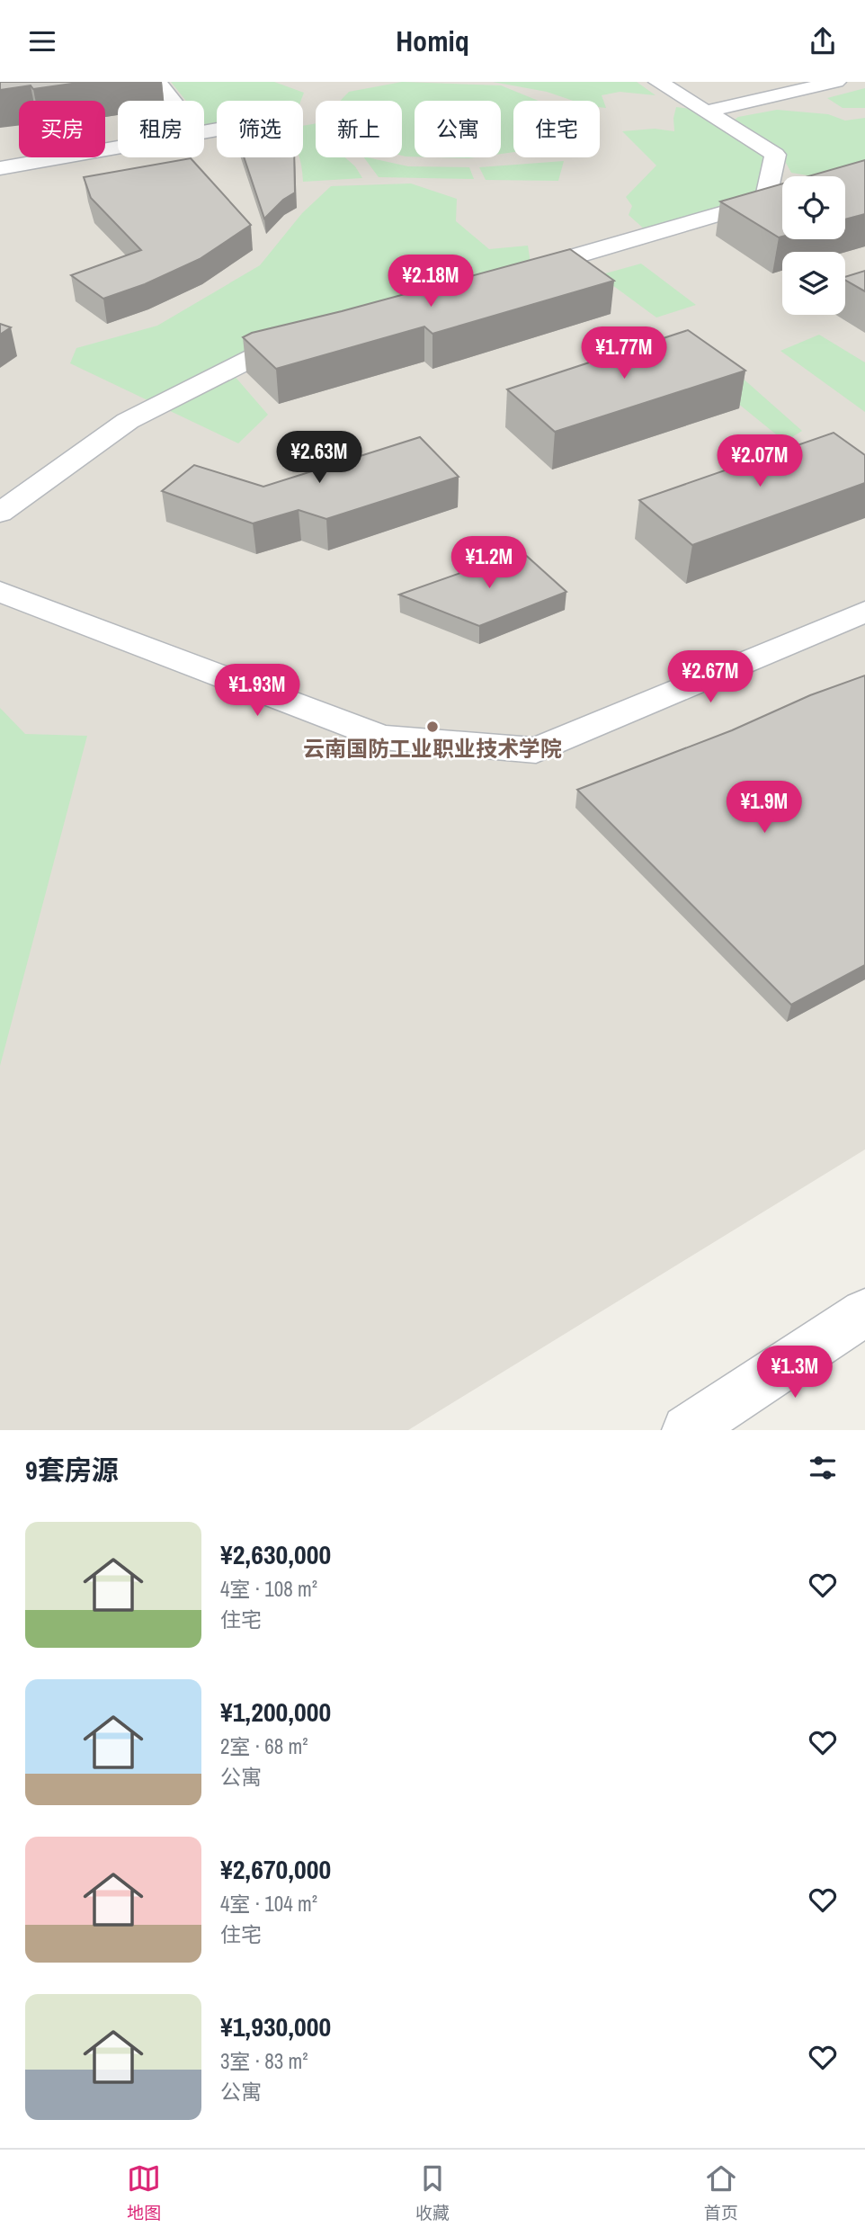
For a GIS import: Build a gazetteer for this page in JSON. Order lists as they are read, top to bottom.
{
  "places": ["云南国防工业职业技术学院"],
  "page": {
    "header": "Homiq",
    "chip": [
      "买房",
      "租房",
      "筛选",
      "新上",
      "公寓",
      "住宅"
    ],
    "price": [
      "¥2.18M",
      "¥1.77M",
      "¥2.63M",
      "¥2.07M",
      "¥1.2M",
      "¥2.67M",
      "¥1.93M",
      "¥1.9M",
      "¥1.3M"
    ],
    "heading": "9套房源",
    "list": [
      {
        "name": "¥2,630,000",
        "note": "4室 · 108 m² · 住宅"
      },
      {
        "name": "¥1,200,000",
        "note": "2室 · 68 m² · 公寓"
      },
      {
        "name": "¥2,670,000",
        "note": "4室 · 104 m² · 住宅"
      },
      {
        "name": "¥1,930,000",
        "note": "3室 · 83 m² · 公寓"
      }
    ],
    "tabs": ["地图", "收藏", "首页"]
  }
}
